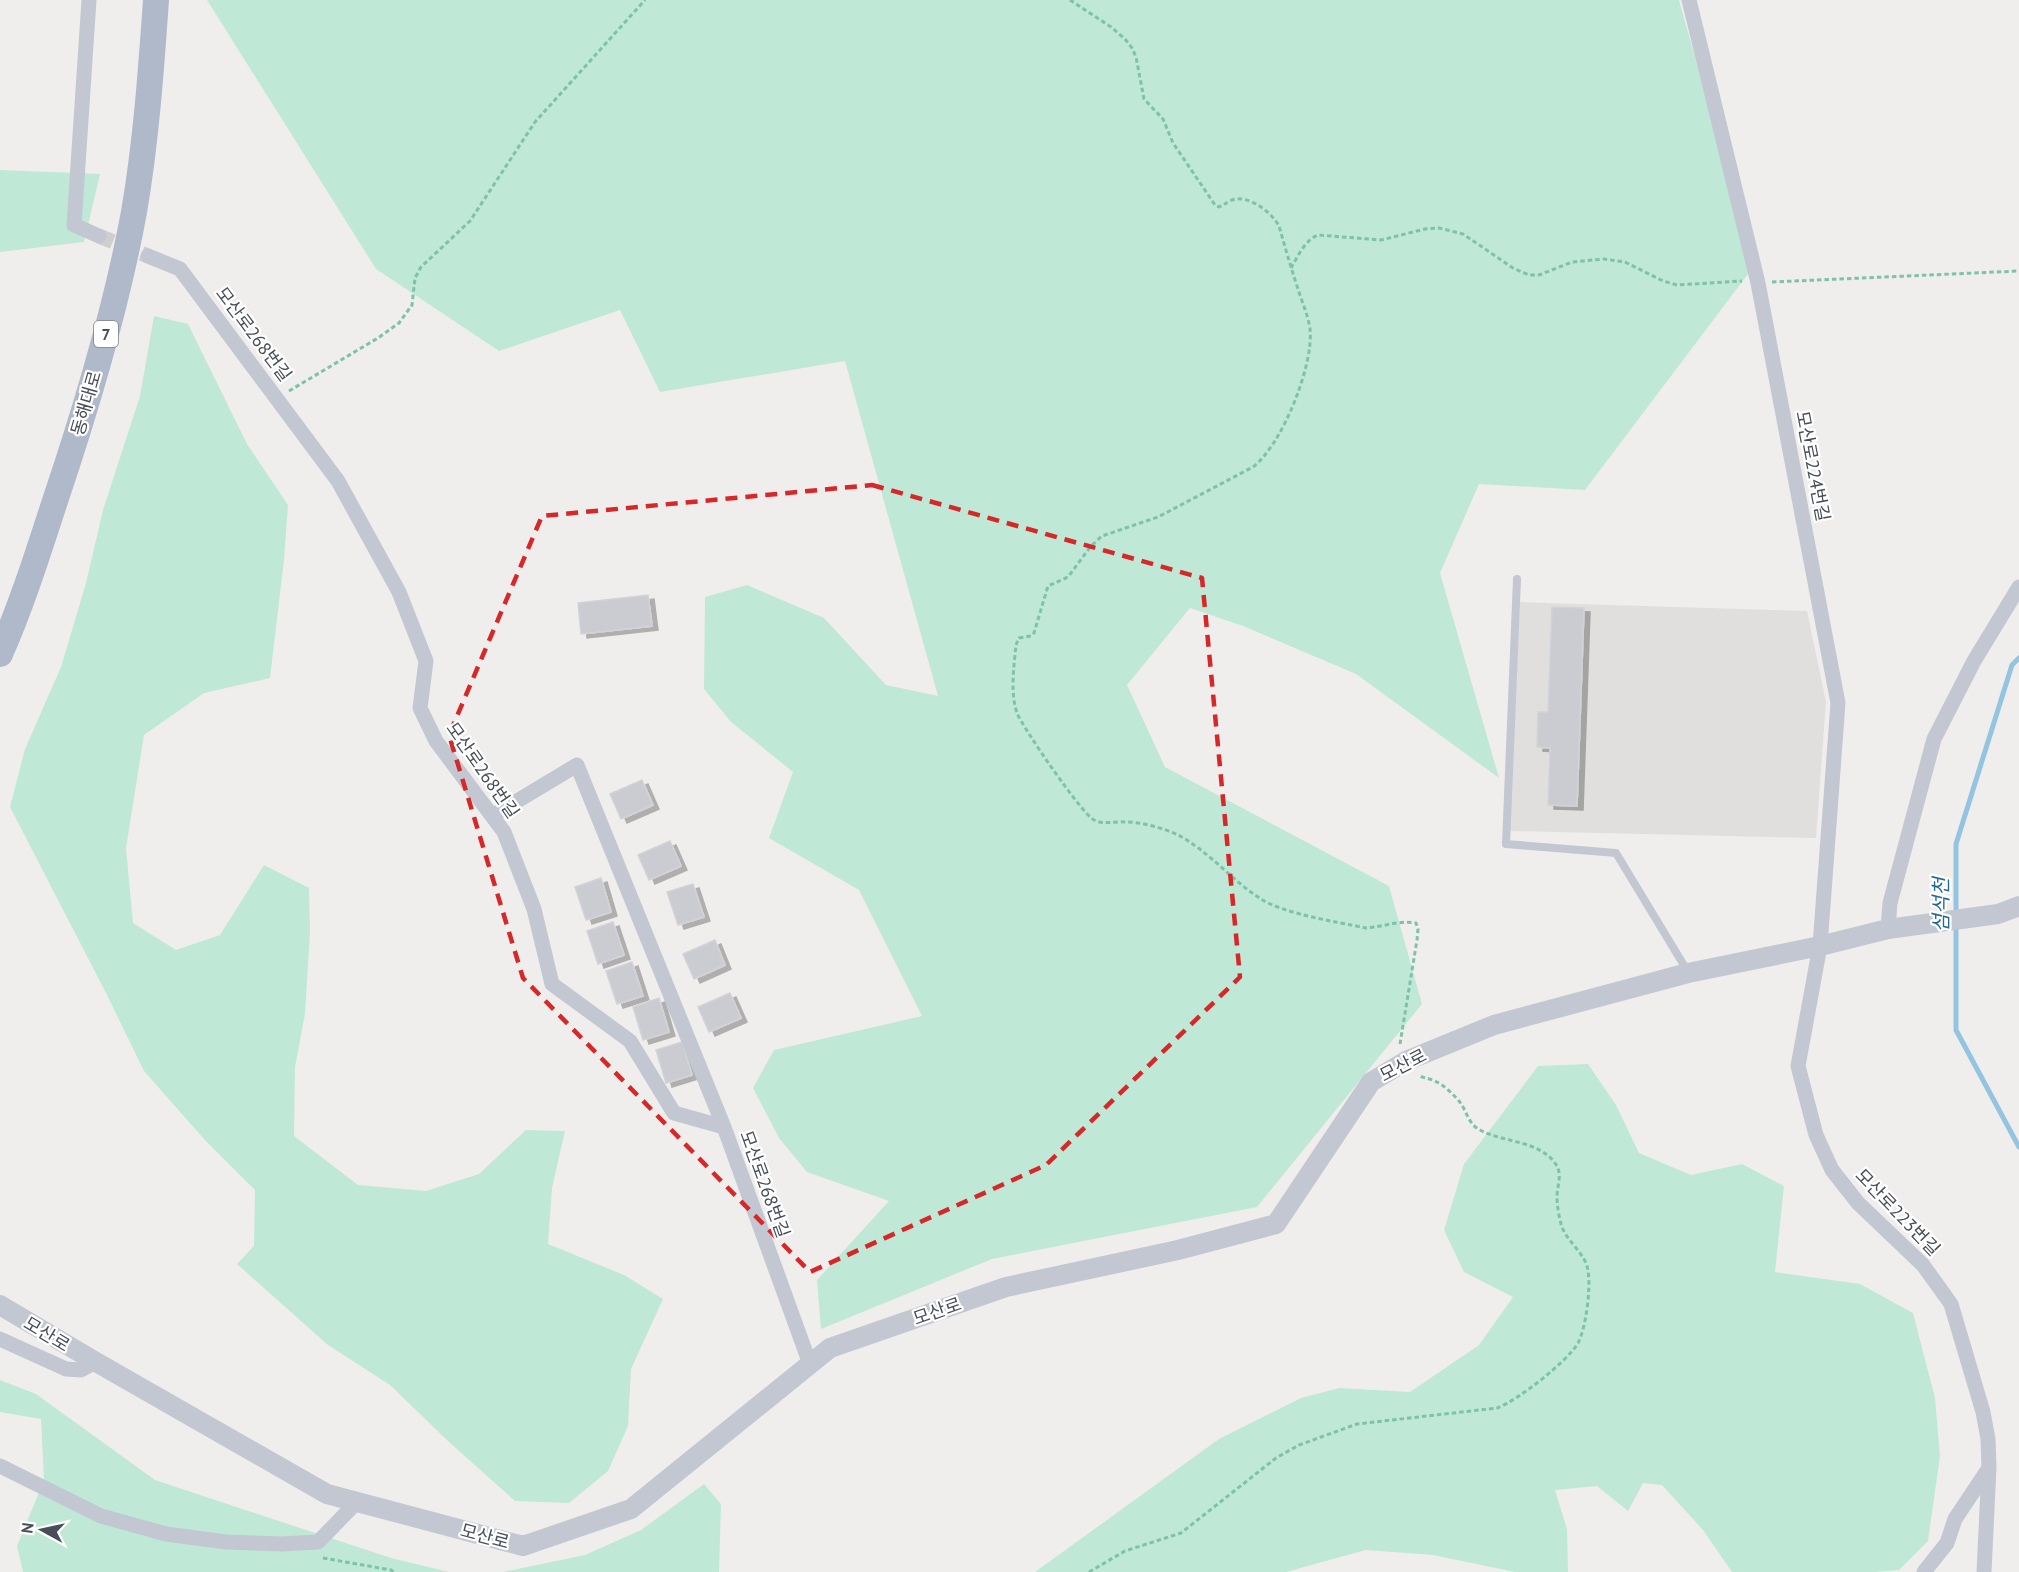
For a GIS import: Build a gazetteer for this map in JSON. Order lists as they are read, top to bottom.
{
  "streets": {
    "main road": ["7", "동해대로"],
    "street": [
      "모산로268번길",
      "모산로224번길",
      "모산로",
      "모산로223번길"
    ]
  },
  "crossings": [
    ["모산로268번길", "모산로"],
    ["모산로224번길", "모산로"],
    ["모산로224번길", "모산로223번길"],
    ["모산로", "모산로223번길"]
  ],
  "water": ["섬석천"],
  "north": "left"
}
